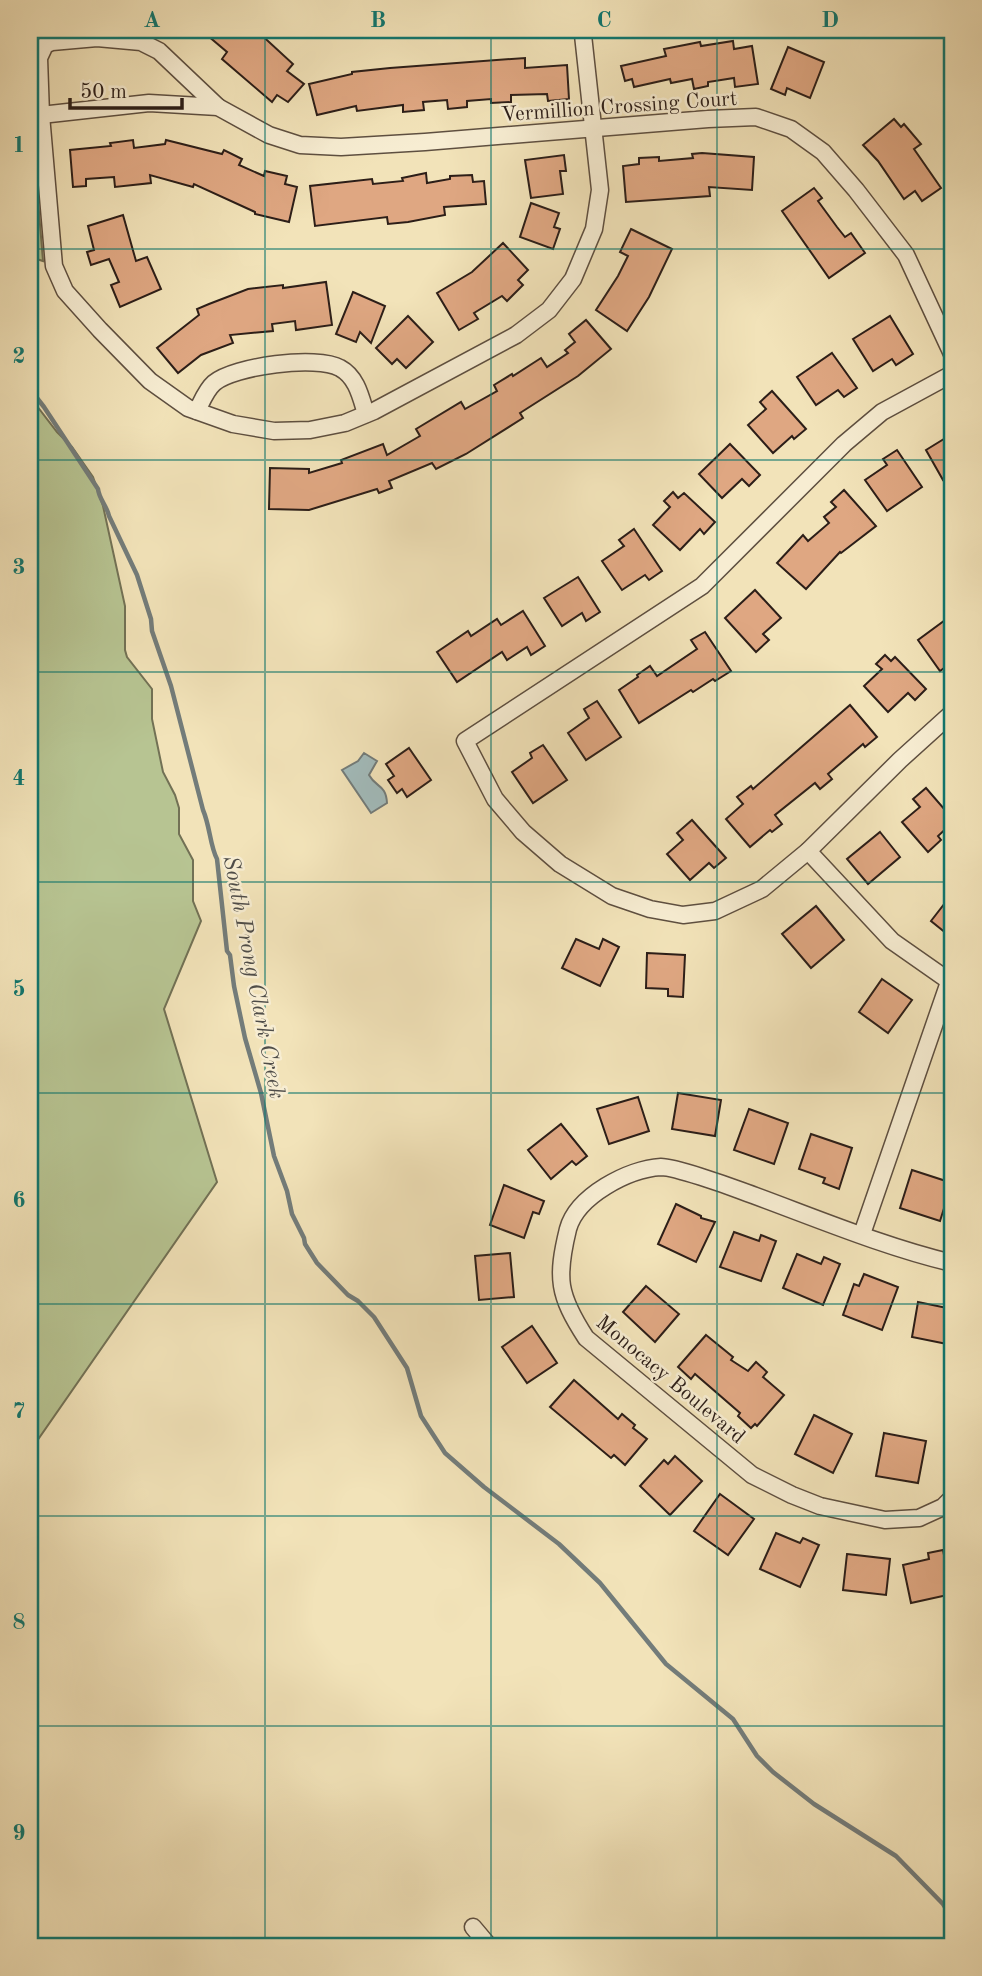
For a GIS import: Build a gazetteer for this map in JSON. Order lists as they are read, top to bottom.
{
  "streets": {
    "street": ["Vermillion Crossing Court", "Monocacy Boulevard"]
  },
  "water": ["South Prong Clark Creek"],
  "scale_bar": "50 m",
  "grid": {
    "columns": [
      "A",
      "B",
      "C",
      "D"
    ],
    "rows": [
      "1",
      "2",
      "3",
      "4",
      "5",
      "6",
      "7",
      "8",
      "9"
    ]
  }
}
